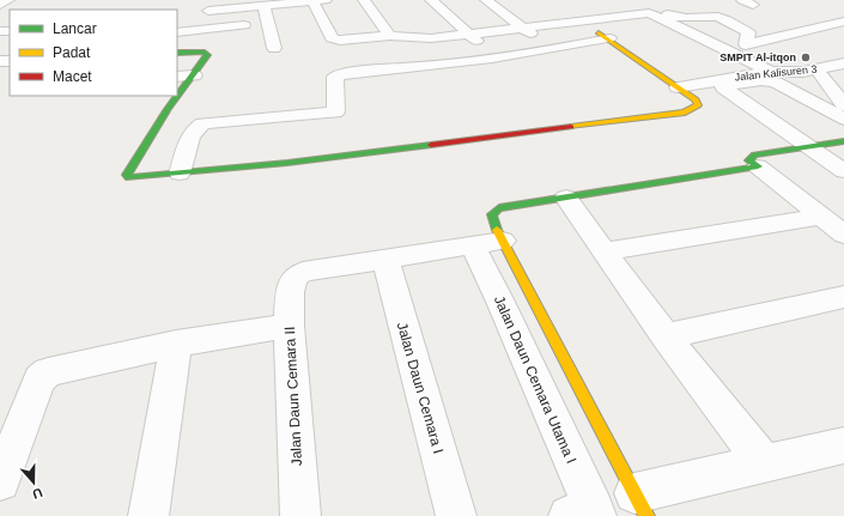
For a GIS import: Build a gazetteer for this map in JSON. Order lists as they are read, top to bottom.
{
  "streets": {
    "street": [
      "Jalan Kalisuren 3",
      "Jalan Daun Cemara Utama I",
      "Jalan Daun Cemara I",
      "Jalan Daun Cemara II"
    ]
  },
  "crossings": [
    ["Jalan Daun Cemara I", "Jalan Daun Cemara II"]
  ],
  "places": ["SMPIT Al-itqon"],
  "legend": ["Lancar", "Padat", "Macet"],
  "north": "bottom"
}
